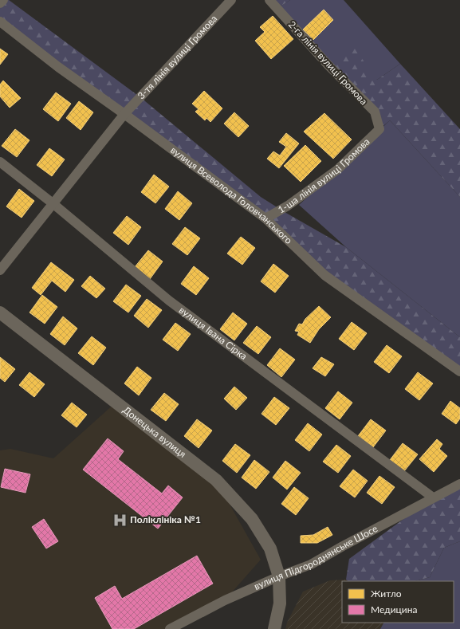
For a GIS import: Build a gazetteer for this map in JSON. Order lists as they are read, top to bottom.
{
  "streets": {
    "street": [
      "3-тя лінія вулиці Громова",
      "2-га лінія вулиці Громова",
      "1-ша лінія вулиці Громова",
      "вулиця Всеволода Головчанського",
      "вулиця Івана Сірка",
      "Донецька вулиця",
      "вулиця Підгороднянське Шосе"
    ]
  },
  "crossings": [
    ["3-тя лінія вулиці Громова", "вулиця Всеволода Головчанського"],
    ["3-тя лінія вулиці Громова", "вулиця Івана Сірка"],
    ["2-га лінія вулиці Громова", "1-ша лінія вулиці Громова"],
    ["1-ша лінія вулиці Громова", "вулиця Всеволода Головчанського"],
    ["вулиця Івана Сірка", "вулиця Підгороднянське Шосе"],
    ["Донецька вулиця", "вулиця Підгороднянське Шосе"]
  ],
  "places": {
    "hospital": ["Поліклініка №1"]
  },
  "legend": ["Житло", "Медицина"]
}
